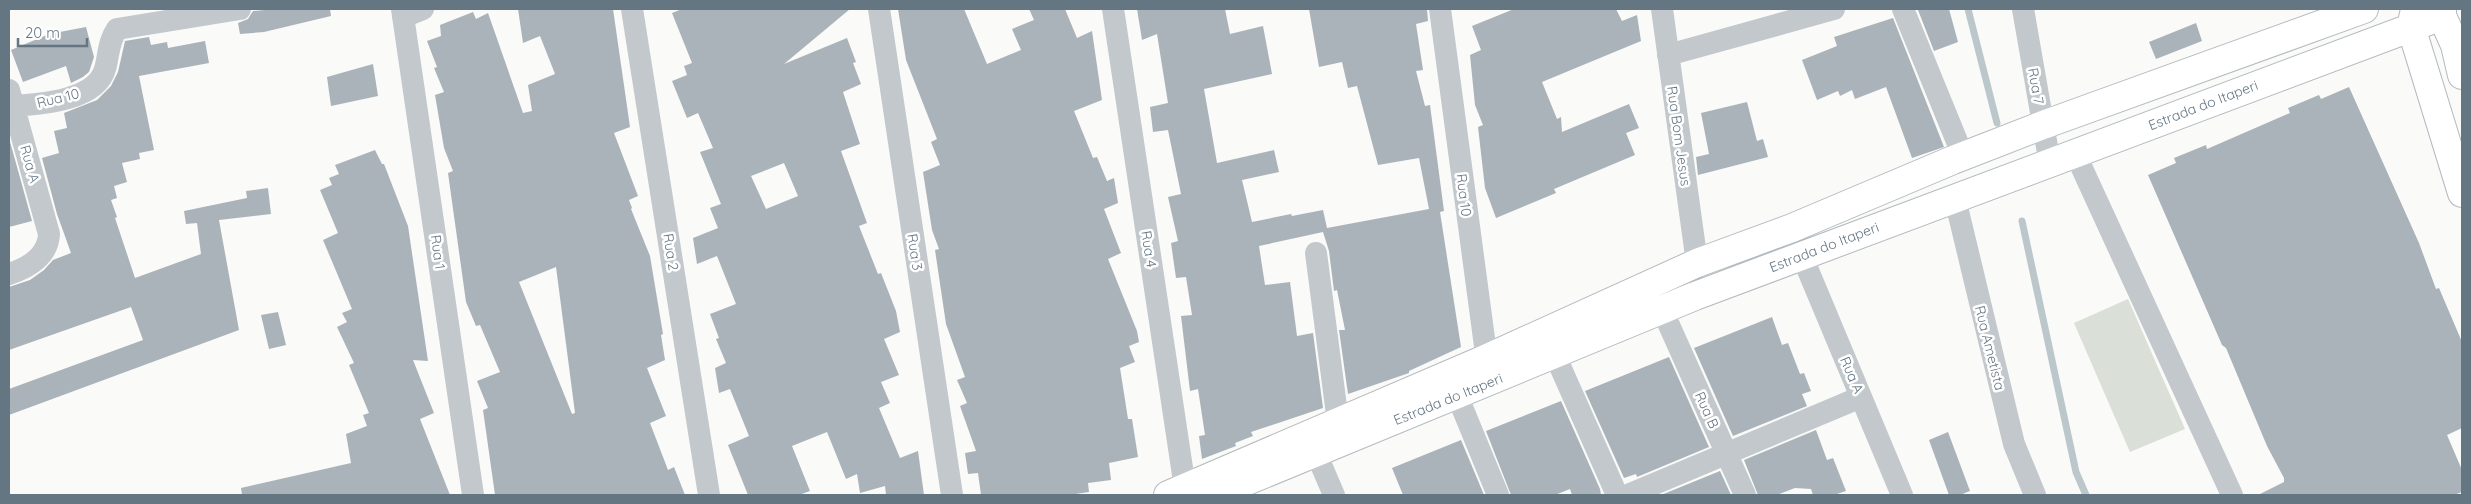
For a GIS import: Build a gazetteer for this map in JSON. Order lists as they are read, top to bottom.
{
  "streets": {
    "street": [
      "Rua 7",
      "Rua 10",
      "Estrada do Itaperi",
      "Rua Bom Jesus",
      "Rua A",
      "Rua 4",
      "Rua 1",
      "Rua 2",
      "Rua 3",
      "Rua Ametista",
      "Rua B"
    ]
  },
  "crossings": [
    ["Rua 7", "Estrada do Itaperi"],
    ["Rua 10", "Estrada do Itaperi"],
    ["Rua 10", "Rua A"],
    ["Estrada do Itaperi", "Rua Bom Jesus"],
    ["Estrada do Itaperi", "Rua A"],
    ["Estrada do Itaperi", "Rua 4"],
    ["Estrada do Itaperi", "Rua Ametista"]
  ],
  "scale_bar": "20 m"
}
